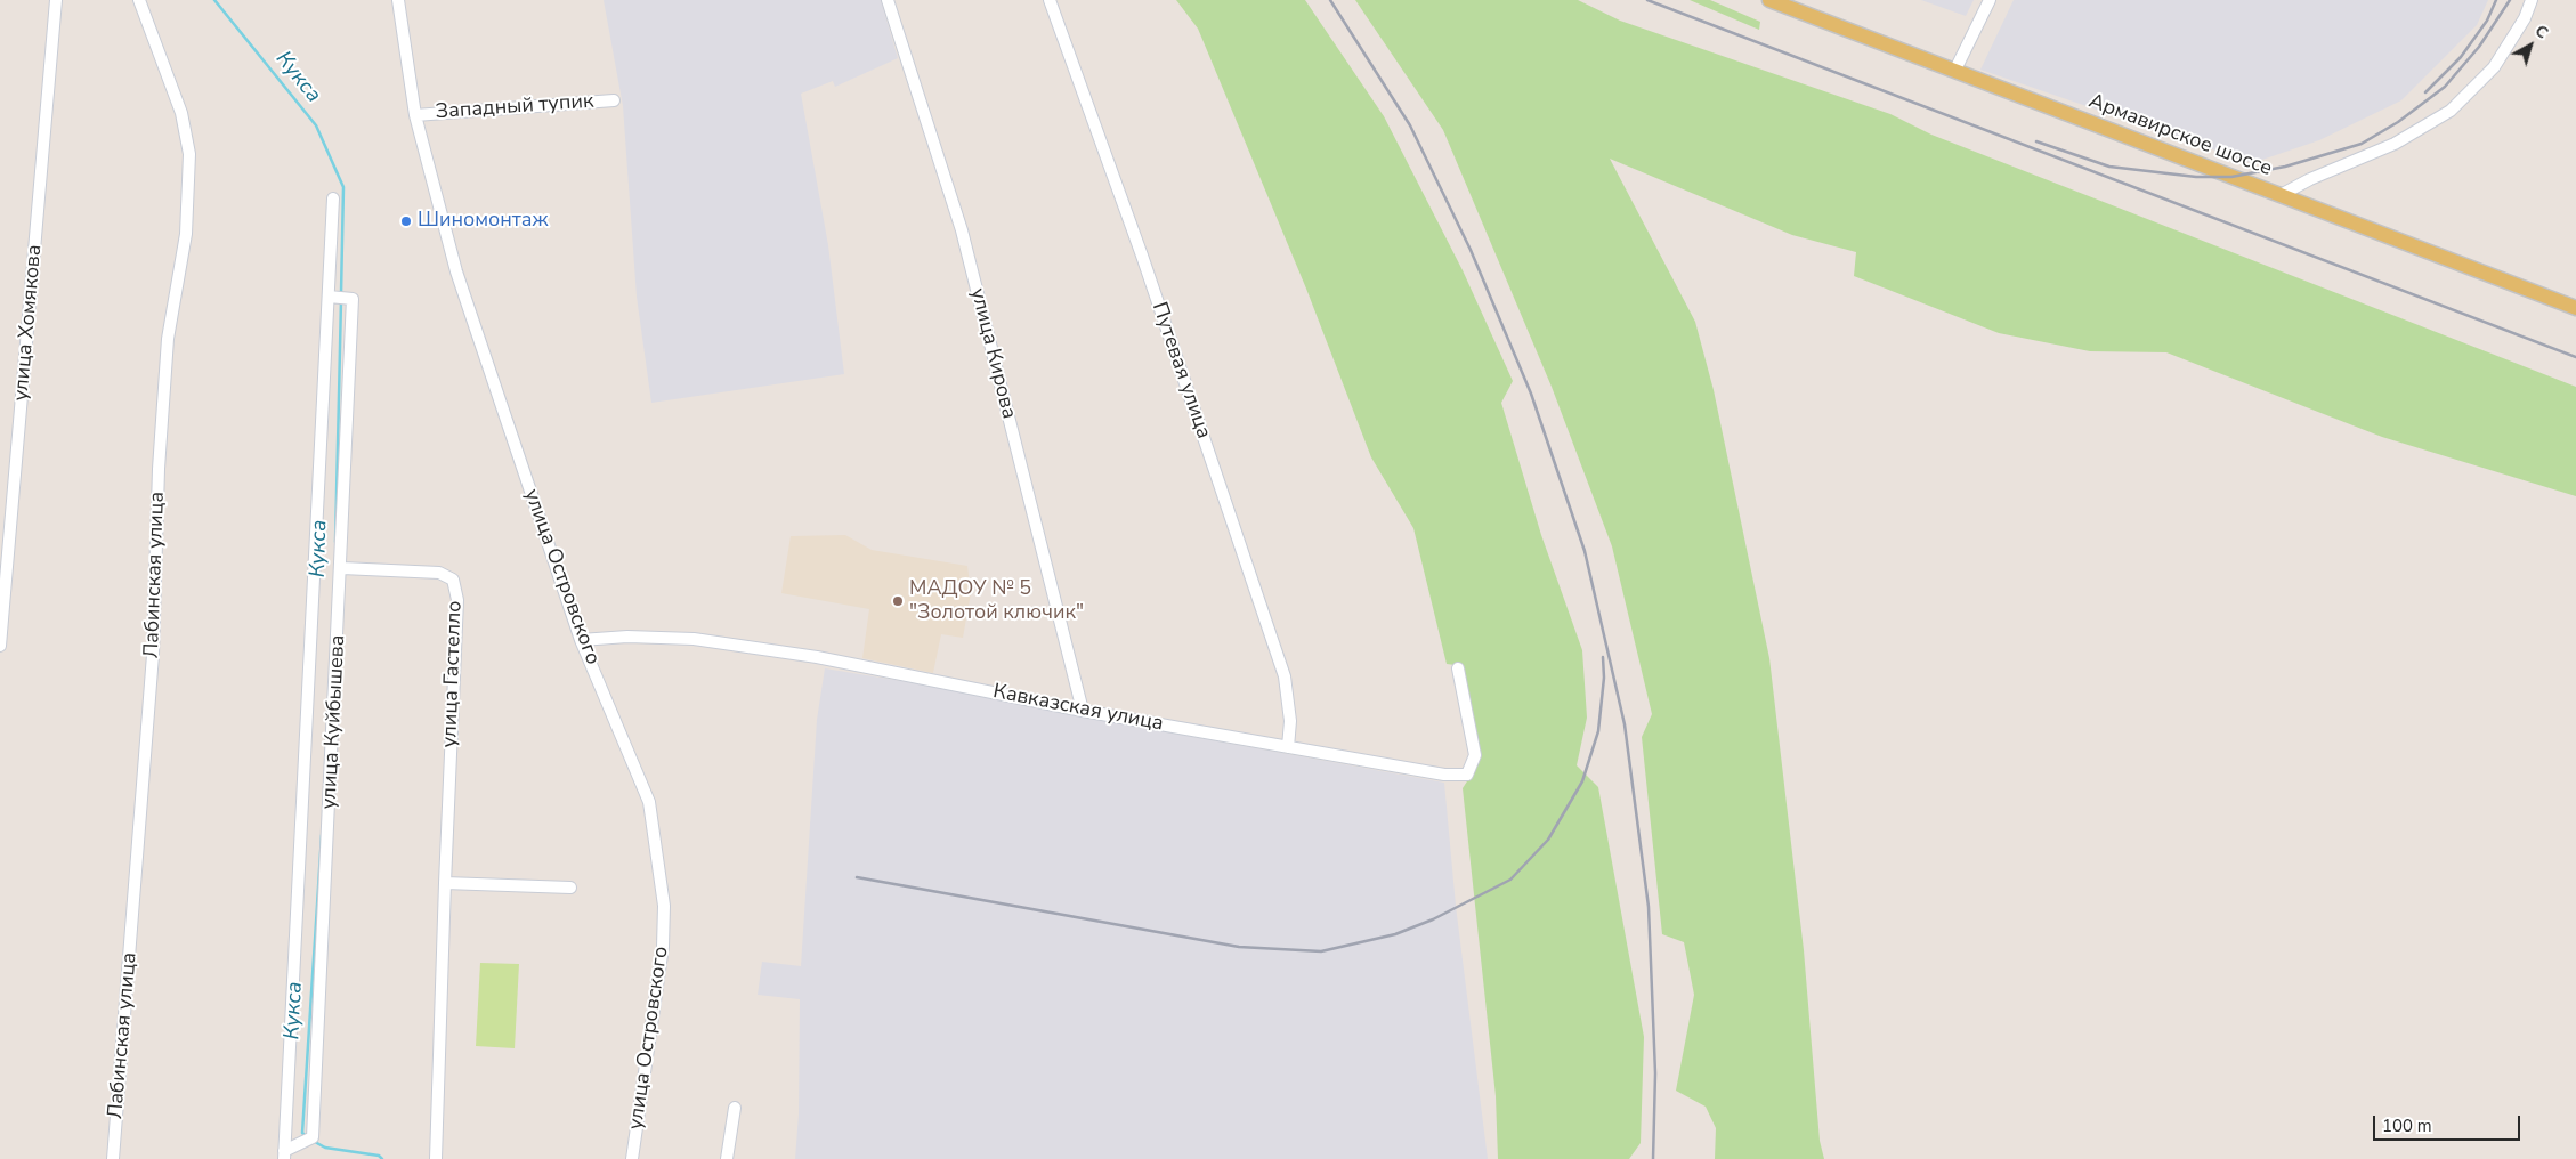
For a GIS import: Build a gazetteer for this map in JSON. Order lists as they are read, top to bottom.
{
  "streets": {
    "main road": ["Армавирское шоссе"],
    "street": [
      "Западный тупик",
      "улица Хомякова",
      "улица Кирова",
      "Путевая улица",
      "Лабинская улица",
      "улица Островского",
      "улица Гастелло",
      "Кавказская улица",
      "улица Куйбышева"
    ]
  },
  "crossings": [
    ["Западный тупик", "улица Островского"],
    ["улица Кирова", "Кавказская улица"],
    ["Путевая улица", "Кавказская улица"],
    ["улица Островского", "Кавказская улица"],
    ["улица Гастелло", "улица Куйбышева"]
  ],
  "water": ["Кукса"],
  "places": ["Шиномонтаж", "МАДОУ № 5 \"Золотой ключик\""],
  "scale_bar": "100 m",
  "north": "top right"
}
